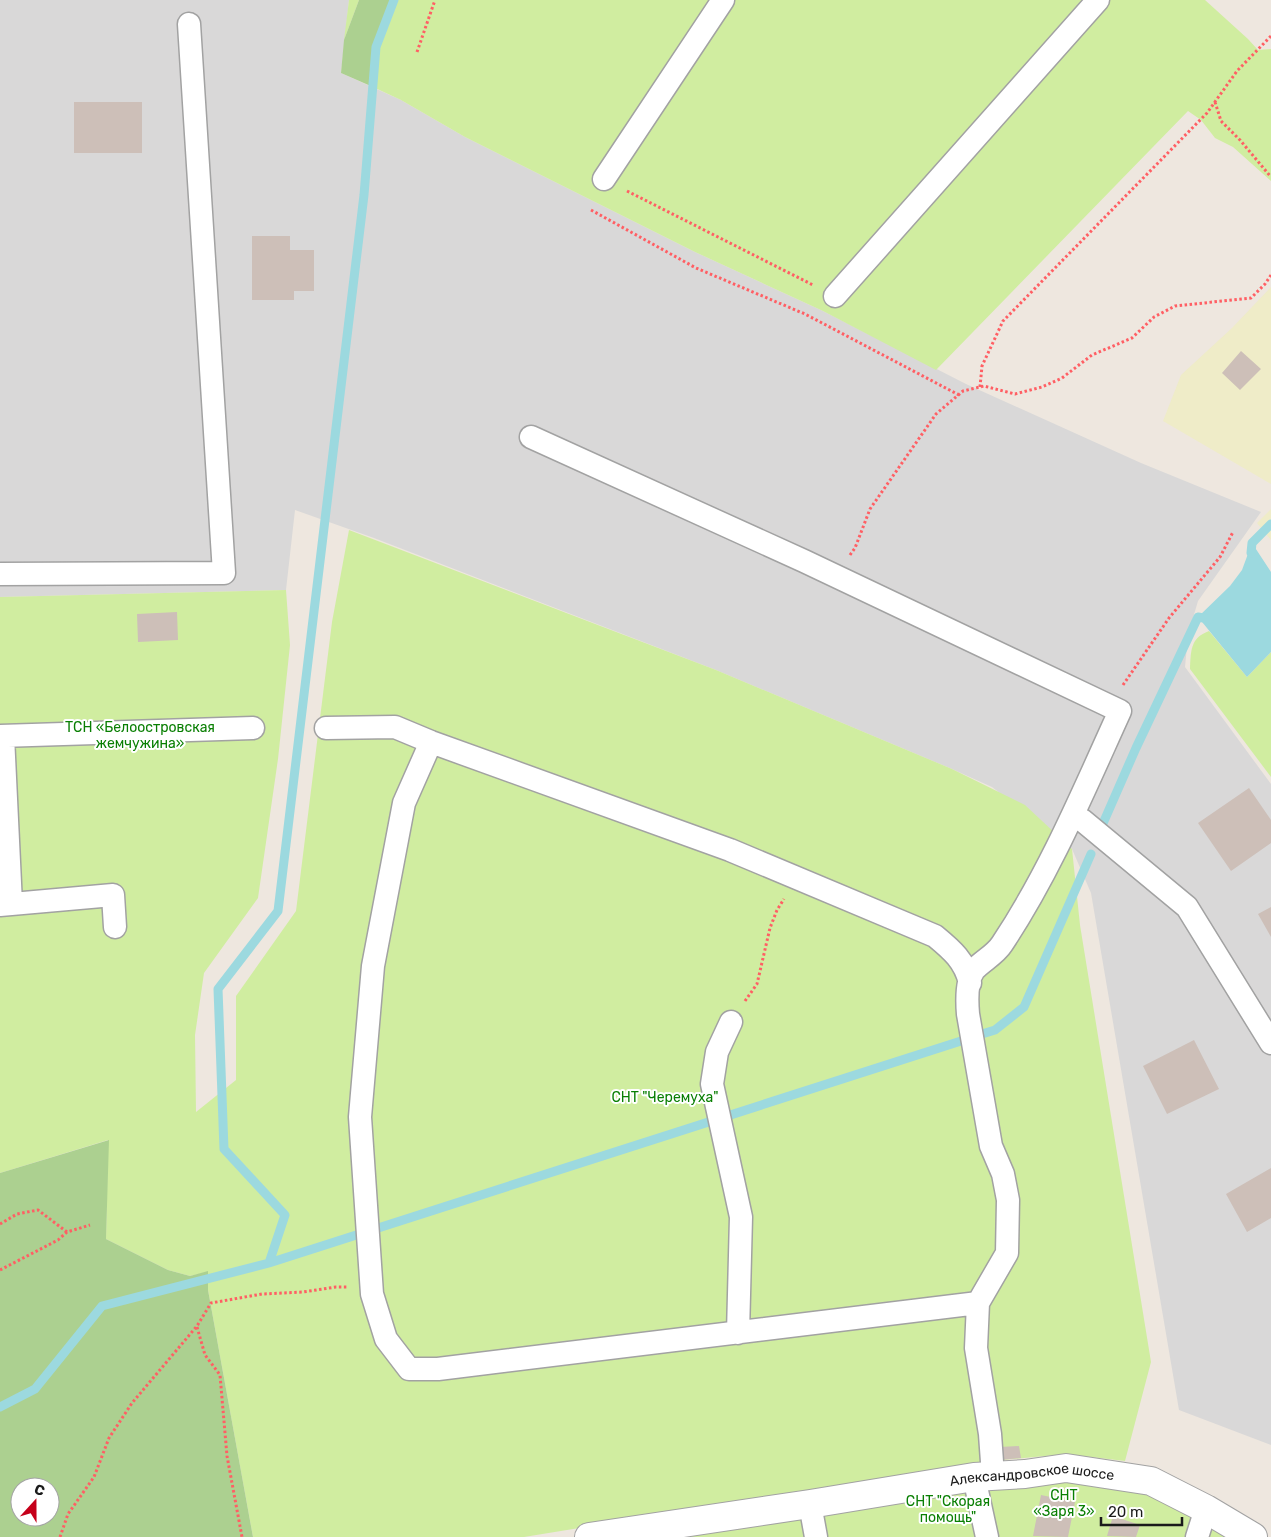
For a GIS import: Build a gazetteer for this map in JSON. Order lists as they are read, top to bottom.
{
  "streets": {
    "street": ["Александровское шоссе"]
  },
  "parks": [
    "ТСН «Белоостровская жемчужина»",
    "СНТ \"Черемуха\"",
    "СНТ «Заря 3»",
    "СНТ \"Скорая помощь\""
  ],
  "scale_bar": "20 m",
  "north": "top"
}
